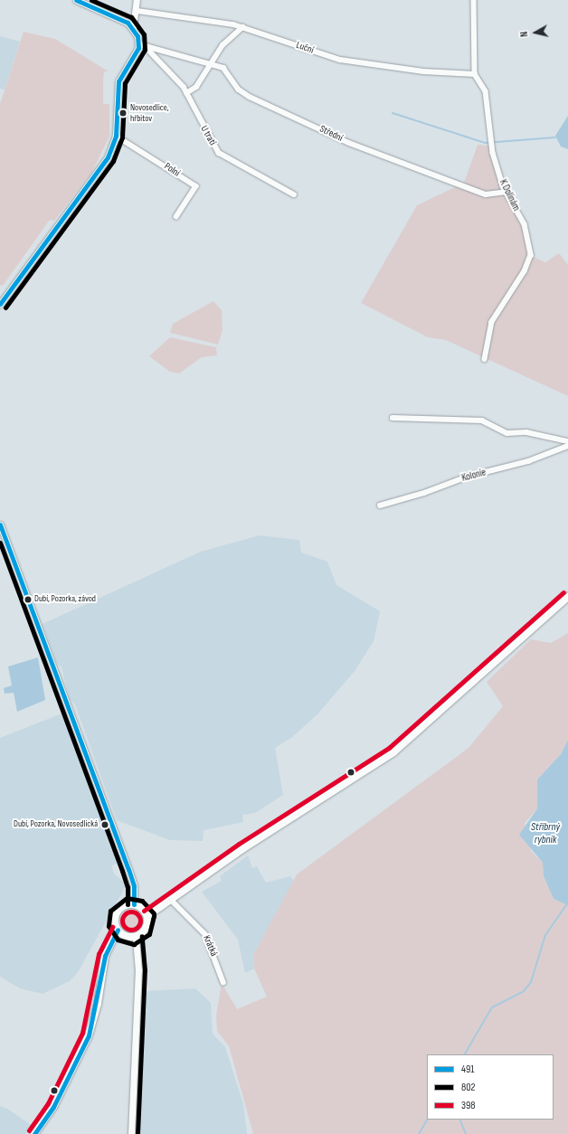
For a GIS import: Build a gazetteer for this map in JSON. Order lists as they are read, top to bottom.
{
  "streets": {
    "street": [
      "Luční",
      "Střední",
      "U trati",
      "Polní",
      "K Dolinám",
      "Kolonie",
      "Krátká"
    ]
  },
  "crossings": [
    ["Luční", "K Dolinám"],
    ["Střední", "U trati"],
    ["Střední", "K Dolinám"]
  ],
  "water": ["Stříbrný rybník"],
  "places": ["Novosedlice, hřbitov", "Dubí, Pozorka, závod", "Dubí, Pozorka, Novosedlická"],
  "lines": ["transit line 491", "transit line 802", "transit line 398"],
  "legend": ["491", "802", "398"],
  "north": "left"
}
